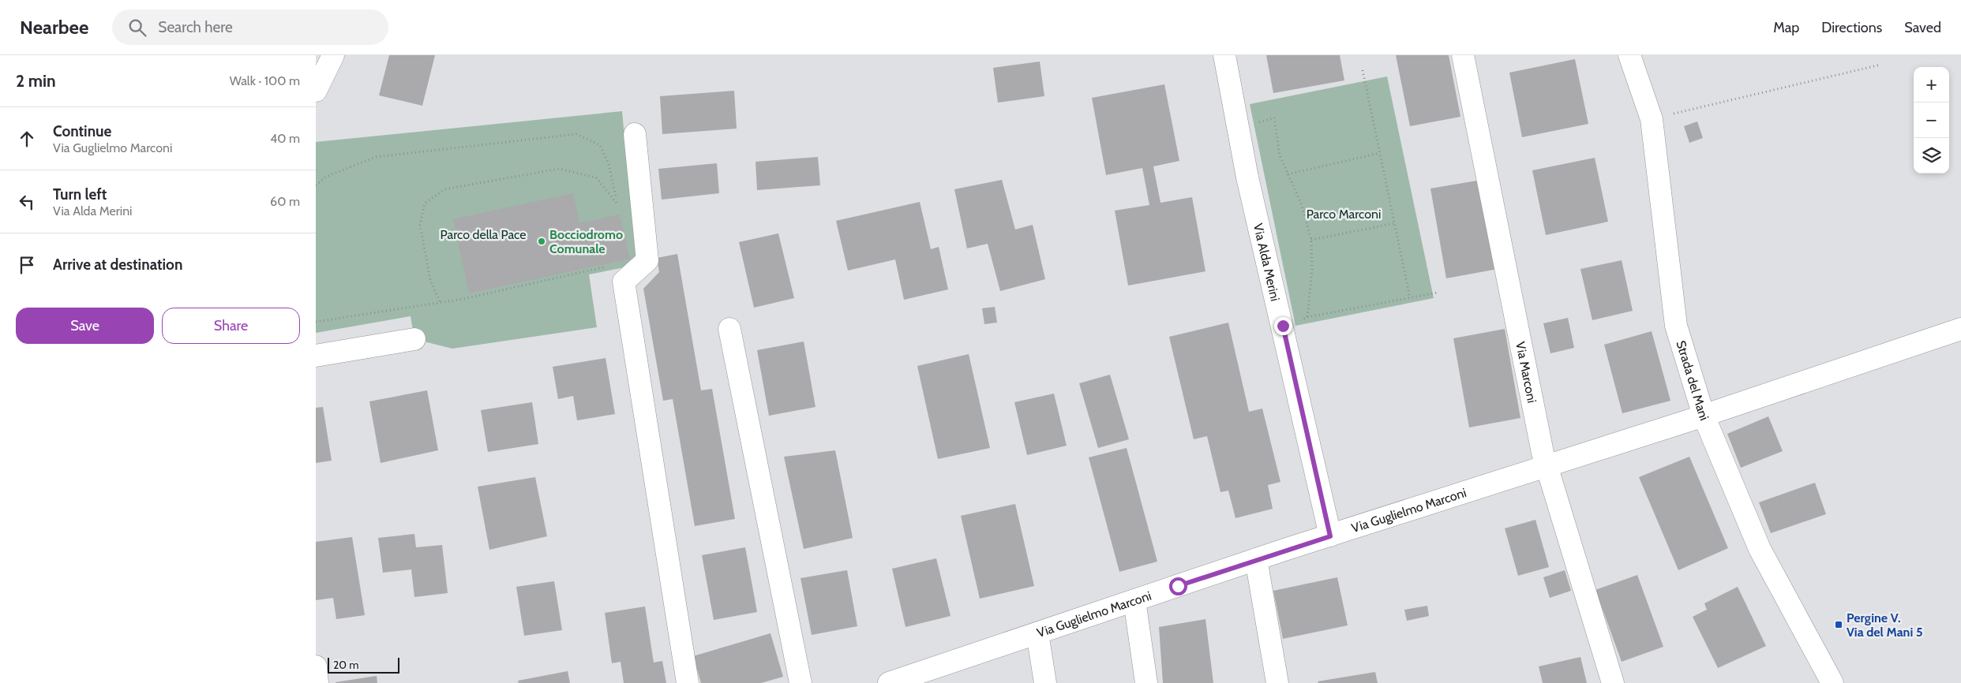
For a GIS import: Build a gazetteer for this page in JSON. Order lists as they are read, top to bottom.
{
  "streets": {
    "street": [
      "Via Alda Merini",
      "Via Marconi",
      "Strada del Mani",
      "Via Guglielmo Marconi"
    ]
  },
  "crossings": [
    ["Via Alda Merini", "Via Guglielmo Marconi"],
    ["Via Marconi", "Via Guglielmo Marconi"],
    ["Strada del Mani", "Via Guglielmo Marconi"]
  ],
  "parks": ["Parco Marconi", "Parco della Pace"],
  "places": {
    "other": ["Bocciodromo Comunale"],
    "transit": ["Pergine V. Via del Mani 5"]
  },
  "scale_bar": "20 m",
  "page": {
    "header": "Nearbee",
    "search": "Search here",
    "nav": ["Map", "Directions", "Saved"],
    "heading": ["2 min", "Walk · 100 m"],
    "map_buttons": ["+", "−"],
    "list": [
      ["Continue", "Via Guglielmo Marconi", "40 m"],
      ["Turn left", "Via Alda Merini", "60 m"],
      "Arrive at destination"
    ],
    "buttons": ["Save", "Share"],
    "scale": "20 m"
  }
}
